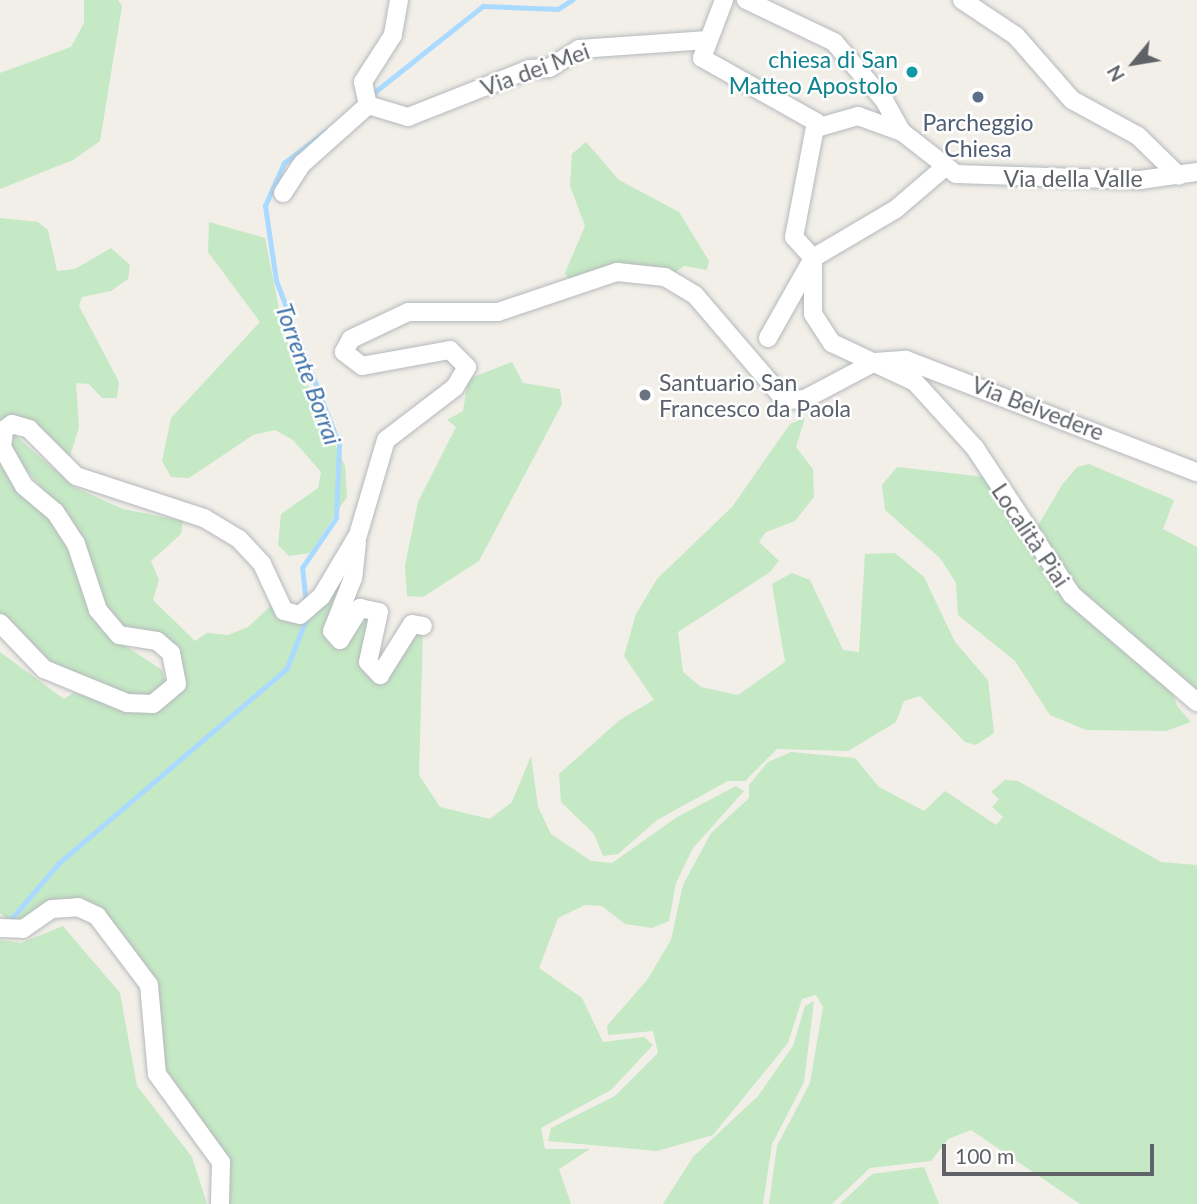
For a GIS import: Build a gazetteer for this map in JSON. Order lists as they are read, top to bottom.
{
  "streets": {
    "street": [
      "Via dei Mei",
      "Via della Valle",
      "Via Belvedere",
      "Località Piai"
    ]
  },
  "crossings": [
    ["Via Belvedere", "Località Piai"]
  ],
  "water": ["Torrente Borrai"],
  "places": ["chiesa di San Matteo Apostolo", "Parcheggio Chiesa", "Santuario San Francesco da Paola"],
  "scale_bar": "100 m",
  "north": "bottom left"
}
